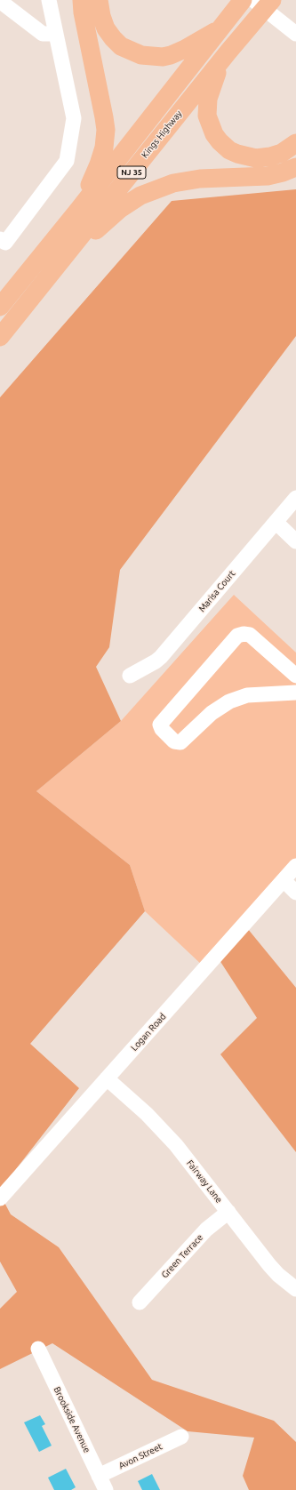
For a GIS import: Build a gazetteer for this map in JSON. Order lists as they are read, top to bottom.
{
  "streets": {
    "main road": ["Kings Highway", "NJ 35"],
    "street": [
      "Marisa Court",
      "Logan Road",
      "Fairway Lane",
      "Green Terrace",
      "Brookside Avenue",
      "Avon Street"
    ]
  },
  "crossings": [
    ["Logan Road", "Fairway Lane"],
    ["Fairway Lane", "Green Terrace"],
    ["Brookside Avenue", "Avon Street"]
  ]
}
